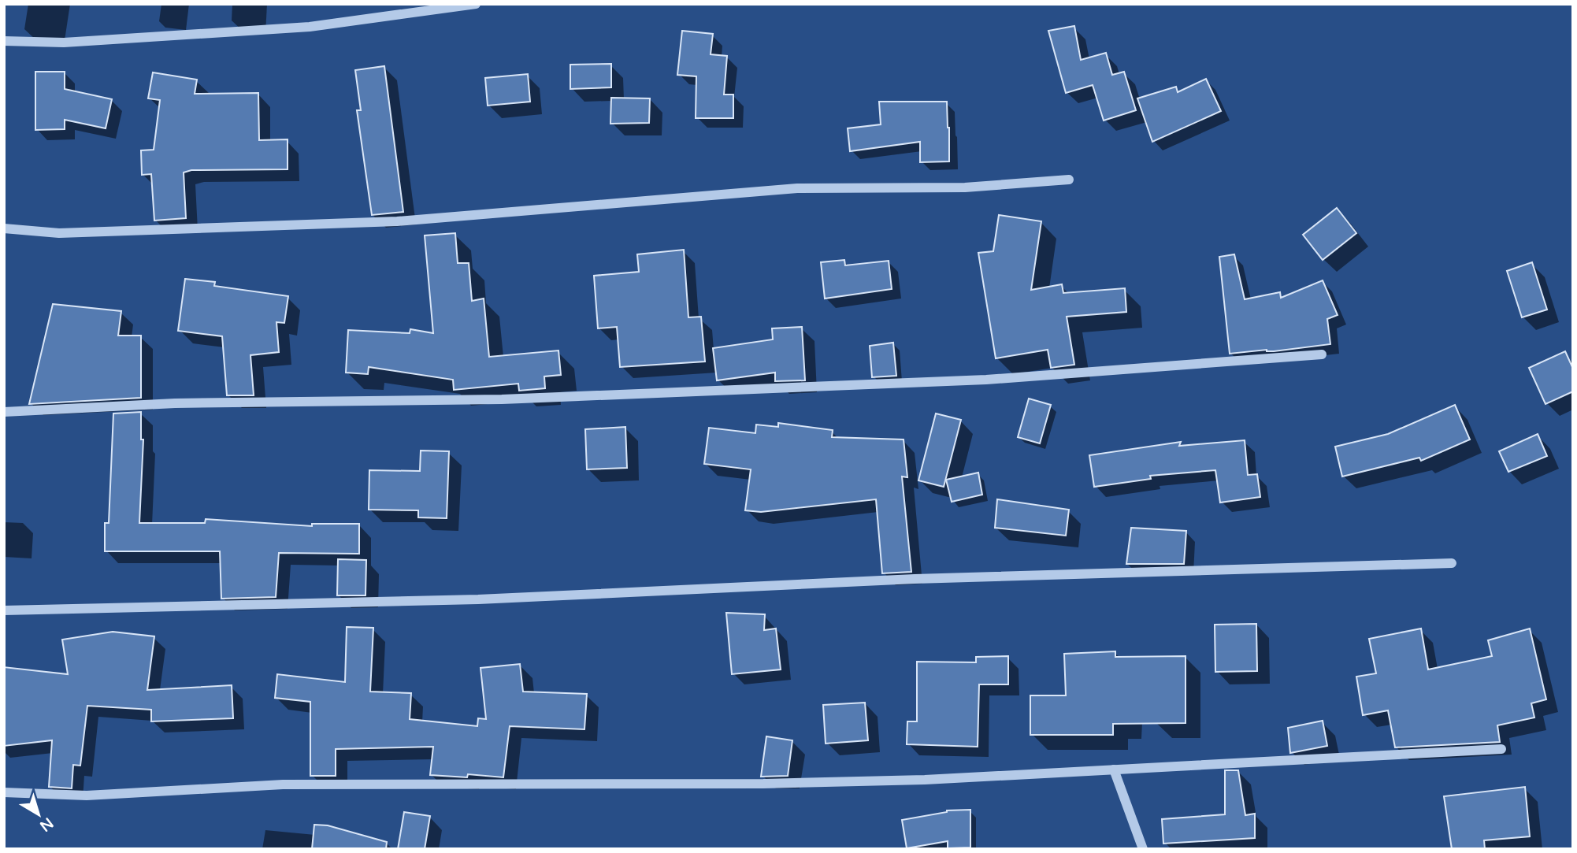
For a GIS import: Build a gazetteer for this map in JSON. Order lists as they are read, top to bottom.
{
  "north": "bottom right"
}
